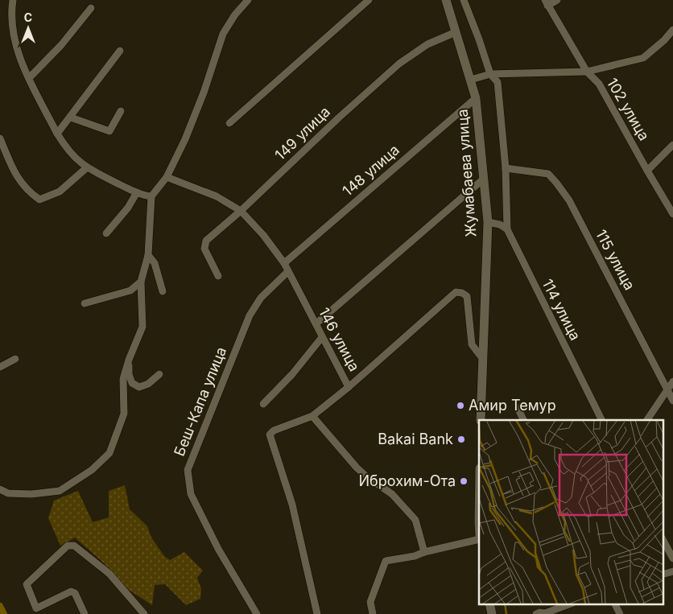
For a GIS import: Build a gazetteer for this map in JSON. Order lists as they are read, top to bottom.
{
  "streets": {
    "street": [
      "102 улица",
      "149 улица",
      "148 улица",
      "Жумабаева улица",
      "115 улица",
      "114 улица",
      "146 улица",
      "Беш-Капа улица"
    ]
  },
  "crossings": [
    ["149 улица", "Жумабаева улица"],
    ["149 улица", "146 улица"],
    ["148 улица", "Жумабаева улица"],
    ["148 улица", "146 улица"],
    ["Жумабаева улица", "146 улица"],
    ["146 улица", "Беш-Капа улица"]
  ],
  "places": ["Амир Темур", "Bakai Bank", "Иброхим-Ота"],
  "north": "top"
}
